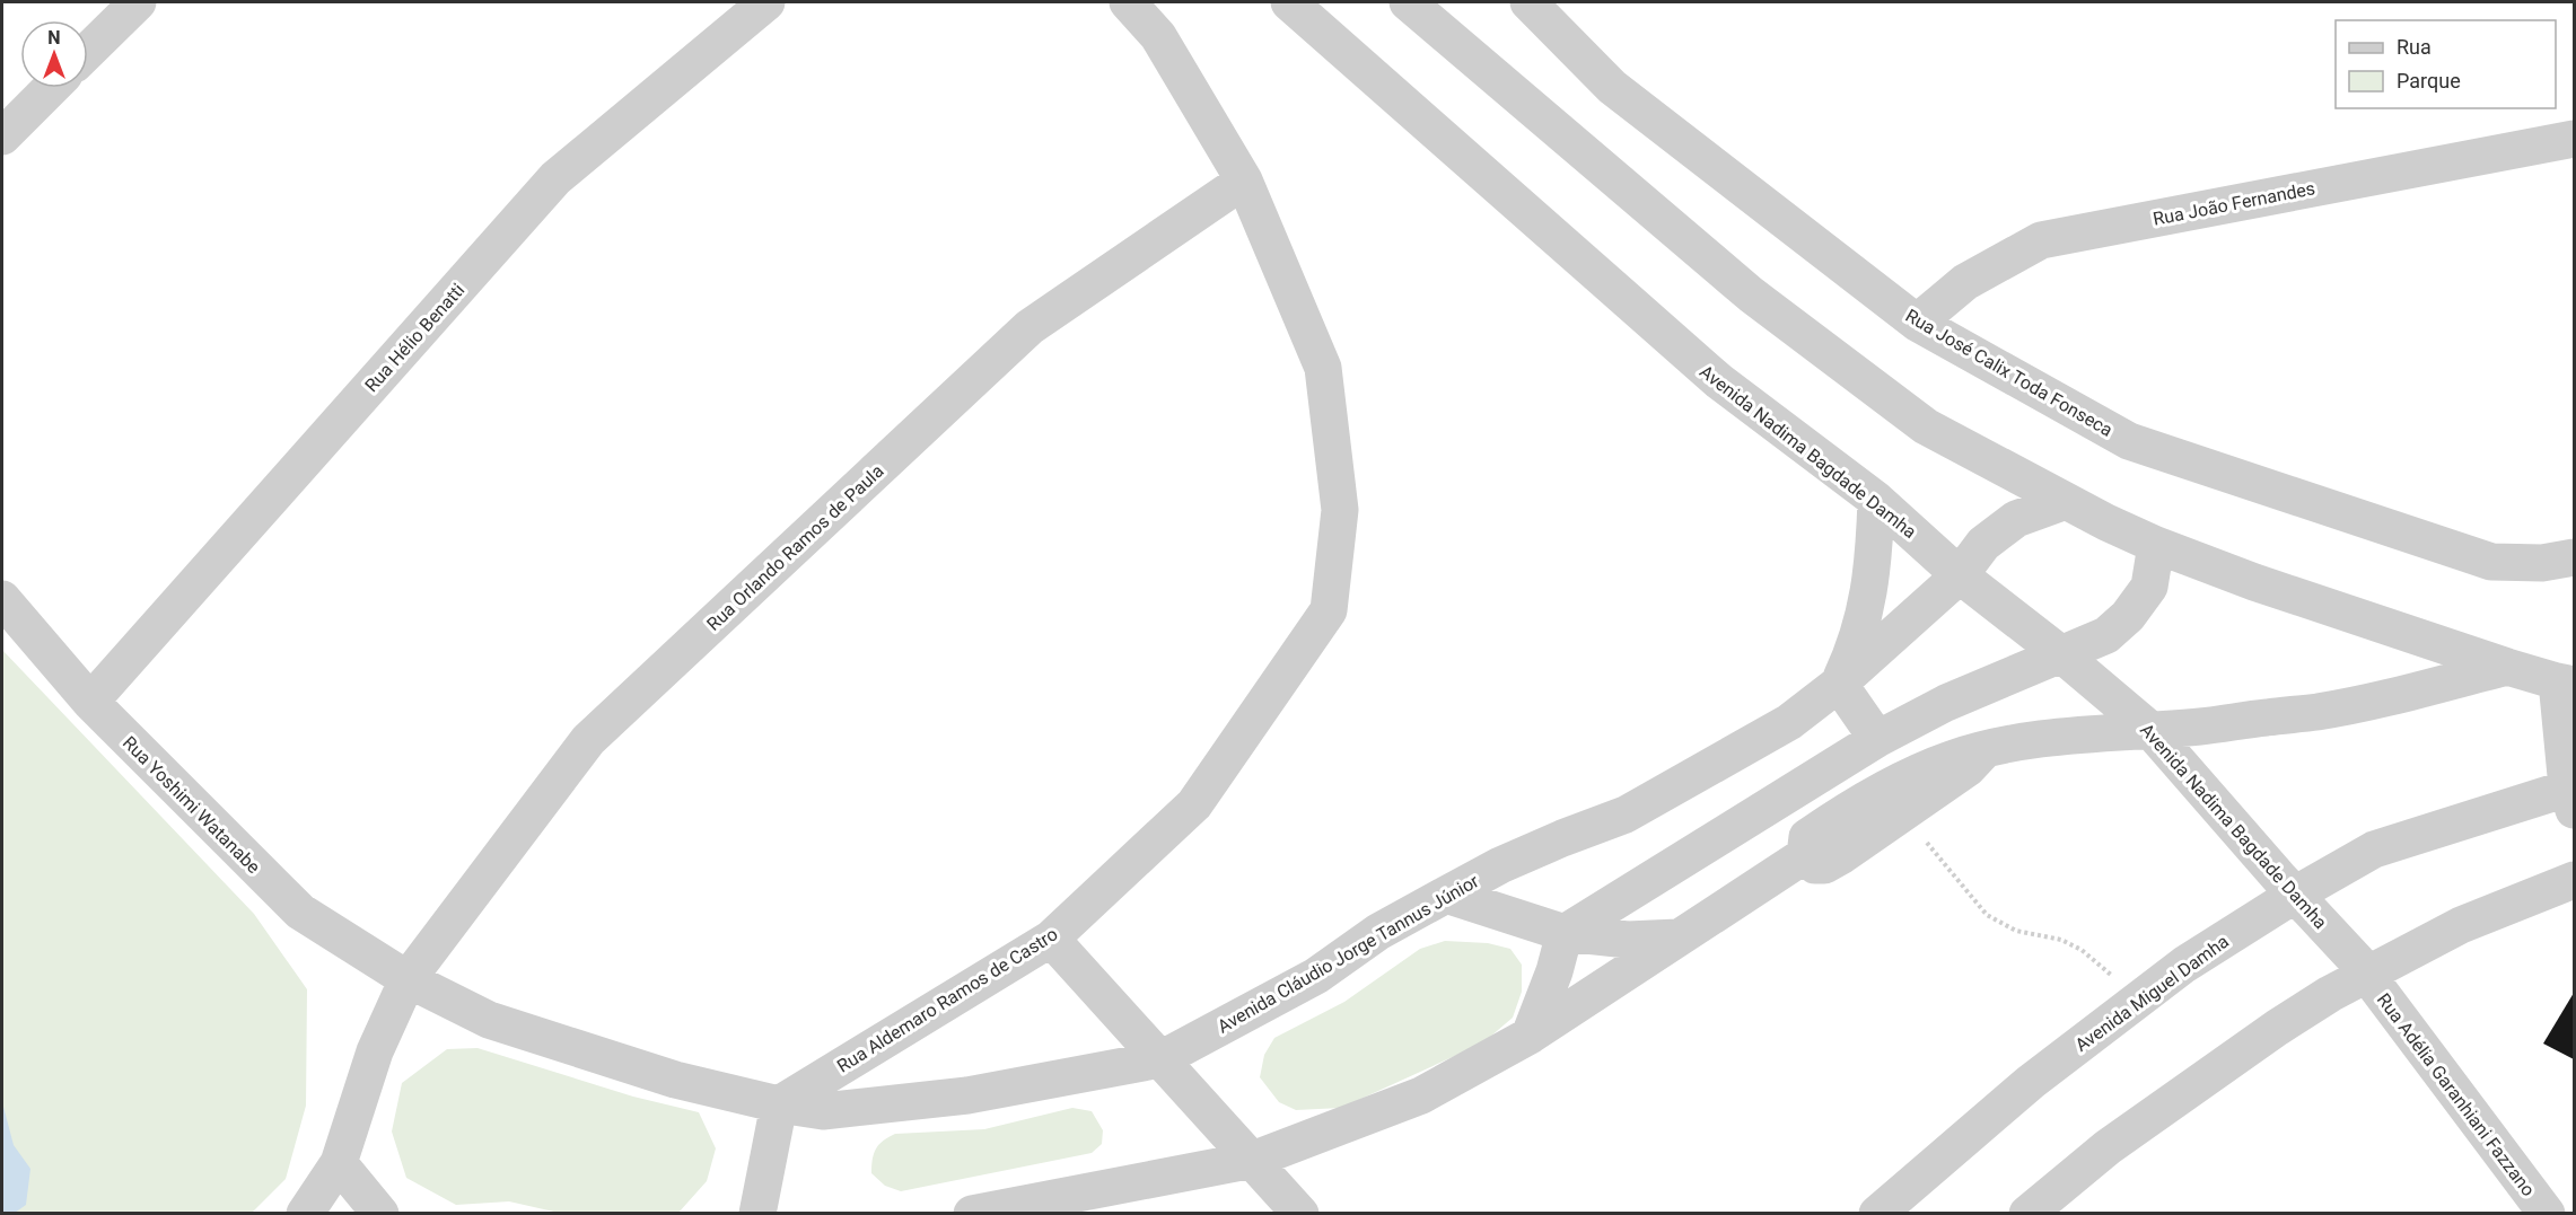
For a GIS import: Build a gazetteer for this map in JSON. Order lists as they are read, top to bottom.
{
  "streets": {
    "street": [
      "Rua João Fernandes",
      "Rua Hélio Benatti",
      "Rua José Calix Toda Fonseca",
      "Avenida Nadima Bagdade Damha",
      "Rua Orlando Ramos de Paula",
      "Rua Yoshimi Watanabe",
      "Avenida Cláudio Jorge Tannus Júnior",
      "Avenida Miguel Damha",
      "Rua Aldemaro Ramos de Castro",
      "Rua Adélia Garanhiani Fazzano"
    ]
  },
  "crossings": [
    ["Rua João Fernandes", "Rua José Calix Toda Fonseca"],
    ["Rua Hélio Benatti", "Rua Yoshimi Watanabe"],
    ["Avenida Nadima Bagdade Damha", "Avenida Cláudio Jorge Tannus Júnior"],
    ["Avenida Nadima Bagdade Damha", "Avenida Miguel Damha"],
    ["Avenida Nadima Bagdade Damha", "Rua Adélia Garanhiani Fazzano"],
    ["Rua Orlando Ramos de Paula", "Rua Yoshimi Watanabe"],
    ["Rua Orlando Ramos de Paula", "Avenida Cláudio Jorge Tannus Júnior"],
    ["Rua Orlando Ramos de Paula", "Rua Aldemaro Ramos de Castro"],
    ["Rua Yoshimi Watanabe", "Avenida Cláudio Jorge Tannus Júnior"],
    ["Avenida Cláudio Jorge Tannus Júnior", "Rua Aldemaro Ramos de Castro"]
  ],
  "legend": ["Rua", "Parque"],
  "north": "top"
}
